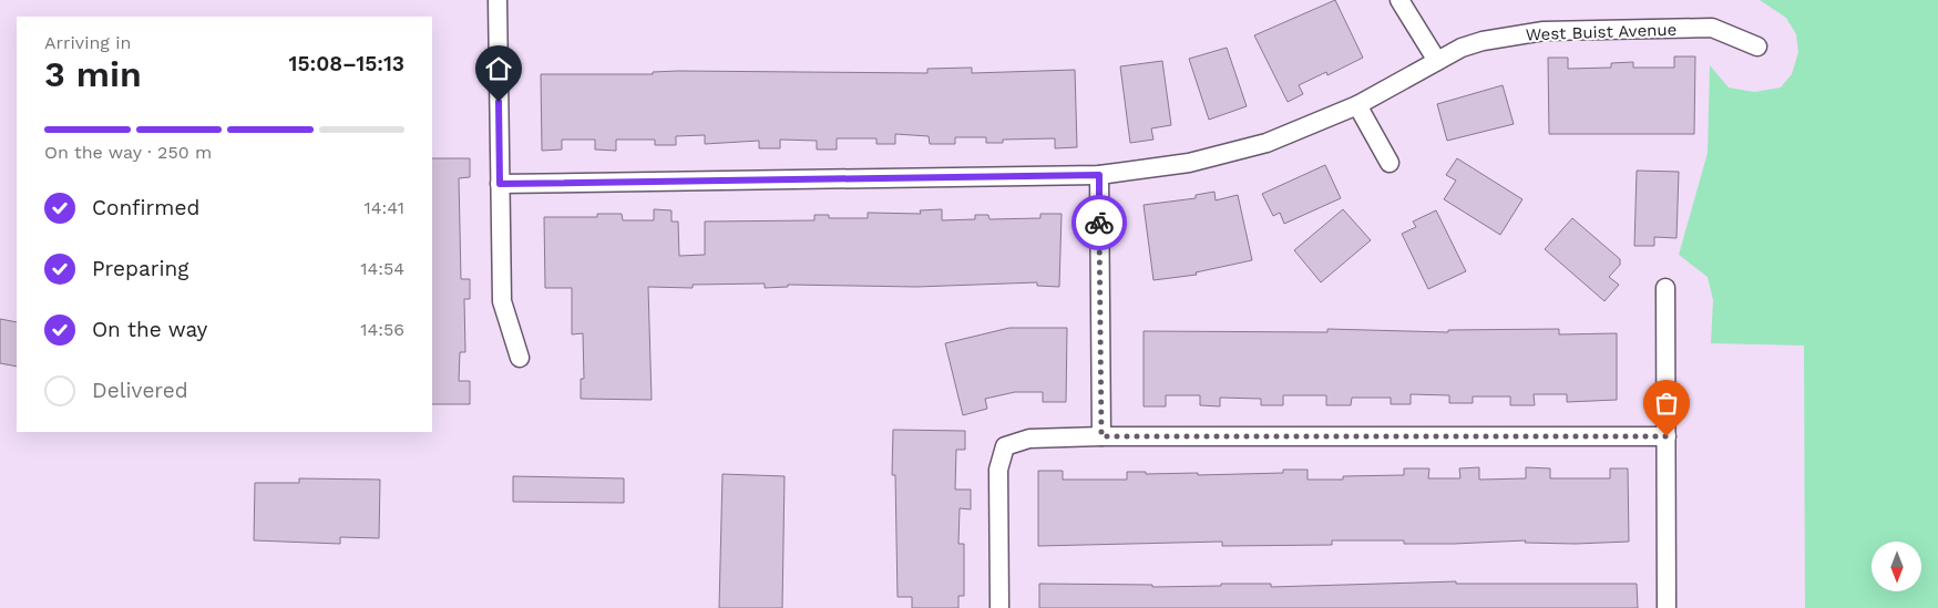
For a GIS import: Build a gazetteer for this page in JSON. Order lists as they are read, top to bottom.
{
  "streets": {
    "street": ["West Buist Avenue"]
  },
  "north": "bottom",
  "page": {
    "heading": ["3 min", "Arriving in", "15:08–15:13"],
    "bar": "On the way · 250 m",
    "list": [
      ["Confirmed", "14:41"],
      ["Preparing", "14:54"],
      ["On the way", "14:56"],
      "Delivered"
    ]
  }
}
